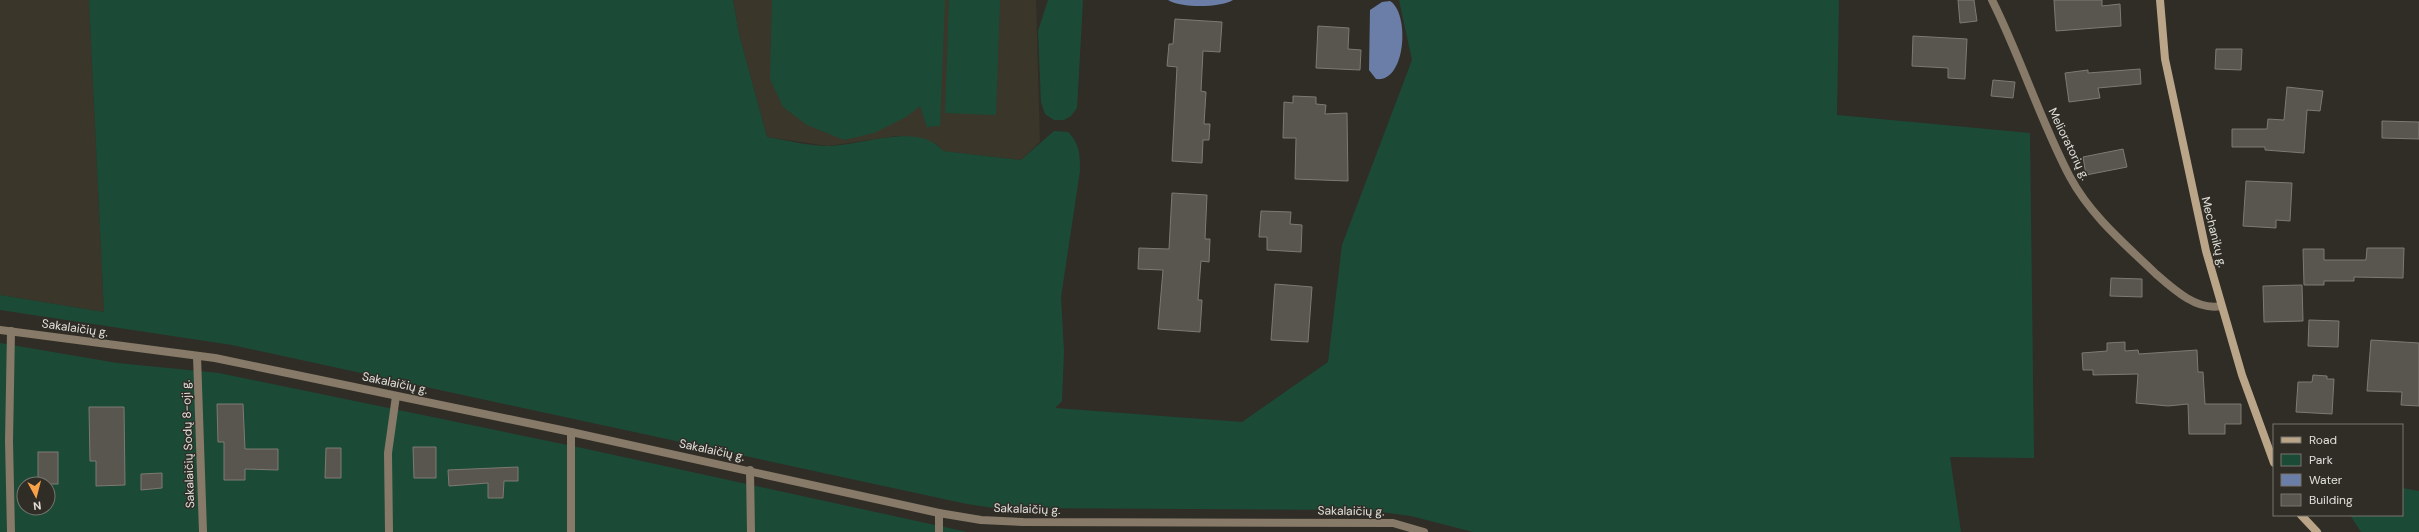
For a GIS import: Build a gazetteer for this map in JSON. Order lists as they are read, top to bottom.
{
  "streets": {
    "main road": ["Mechanikų g."],
    "street": ["Melioratorių g.", "Sakalaičių g.", "Sakalaičių Sodų 8-oji g."]
  },
  "crossings": [
    ["Melioratorių g.", "Mechanikų g."],
    ["Sakalaičių g.", "Sakalaičių Sodų 8-oji g."]
  ],
  "legend": [
    "Road",
    "Park",
    "Water",
    "Building"
  ],
  "north": "bottom"
}
